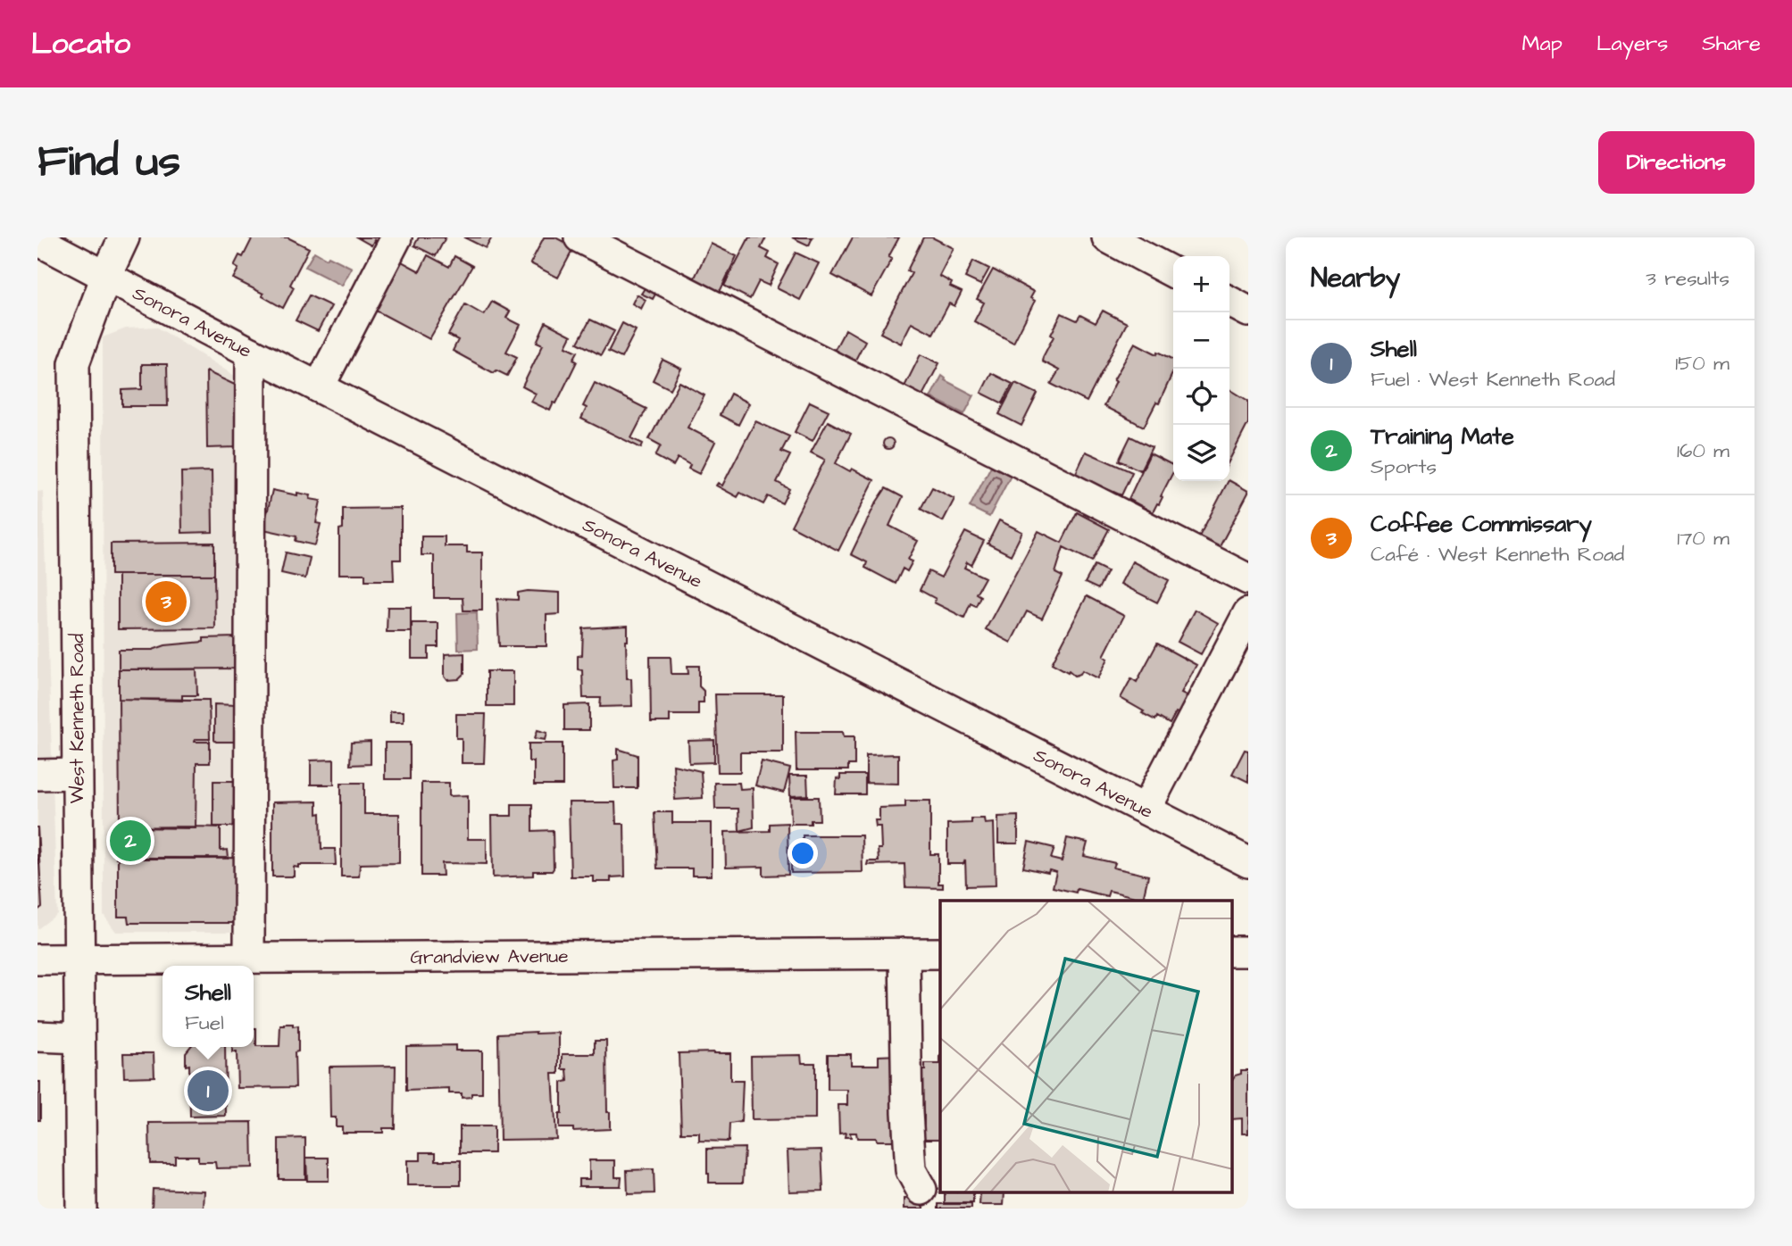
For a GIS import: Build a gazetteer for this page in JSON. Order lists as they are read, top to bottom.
{
  "streets": {
    "street": ["Sonora Avenue", "West Kenneth Road", "Grandview Avenue"]
  },
  "crossings": [
    ["Sonora Avenue", "West Kenneth Road"],
    ["West Kenneth Road", "Grandview Avenue"]
  ],
  "page": {
    "header": "Locato",
    "nav": ["Map", "Layers", "Share"],
    "buttons": "Directions",
    "title": "Find us",
    "heading": ["Nearby", "3 results"],
    "map_buttons": ["+", "−"],
    "list": [
      {
        "mark": "1",
        "name": "Shell",
        "note": "Fuel · West Kenneth Road",
        "value": "150 m"
      },
      {
        "mark": "2",
        "name": "Training Mate",
        "note": "Sports",
        "value": "160 m"
      },
      {
        "mark": "3",
        "name": "Coffee Commissary",
        "note": "Café · West Kenneth Road",
        "value": "170 m"
      }
    ],
    "pins": ["3", "2", "1"],
    "popup": ["Shell", "Fuel"]
  }
}
